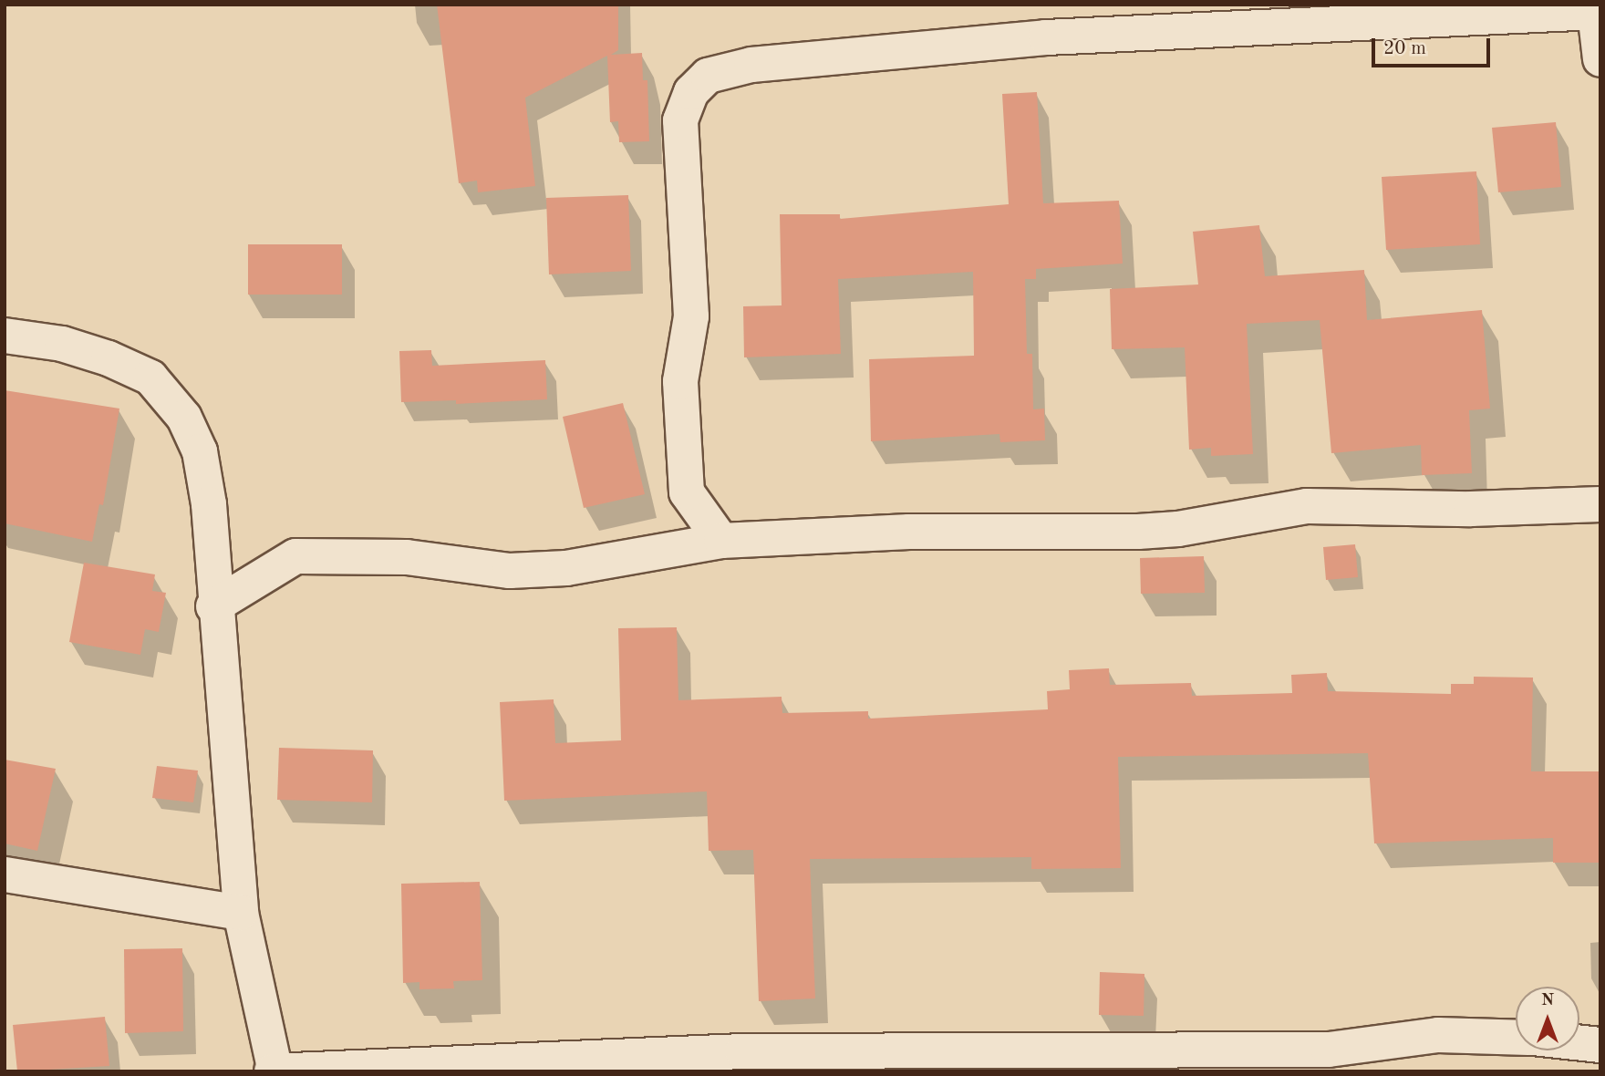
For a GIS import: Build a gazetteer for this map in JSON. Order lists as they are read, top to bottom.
{
  "scale_bar": "20 m",
  "north": "top"
}
